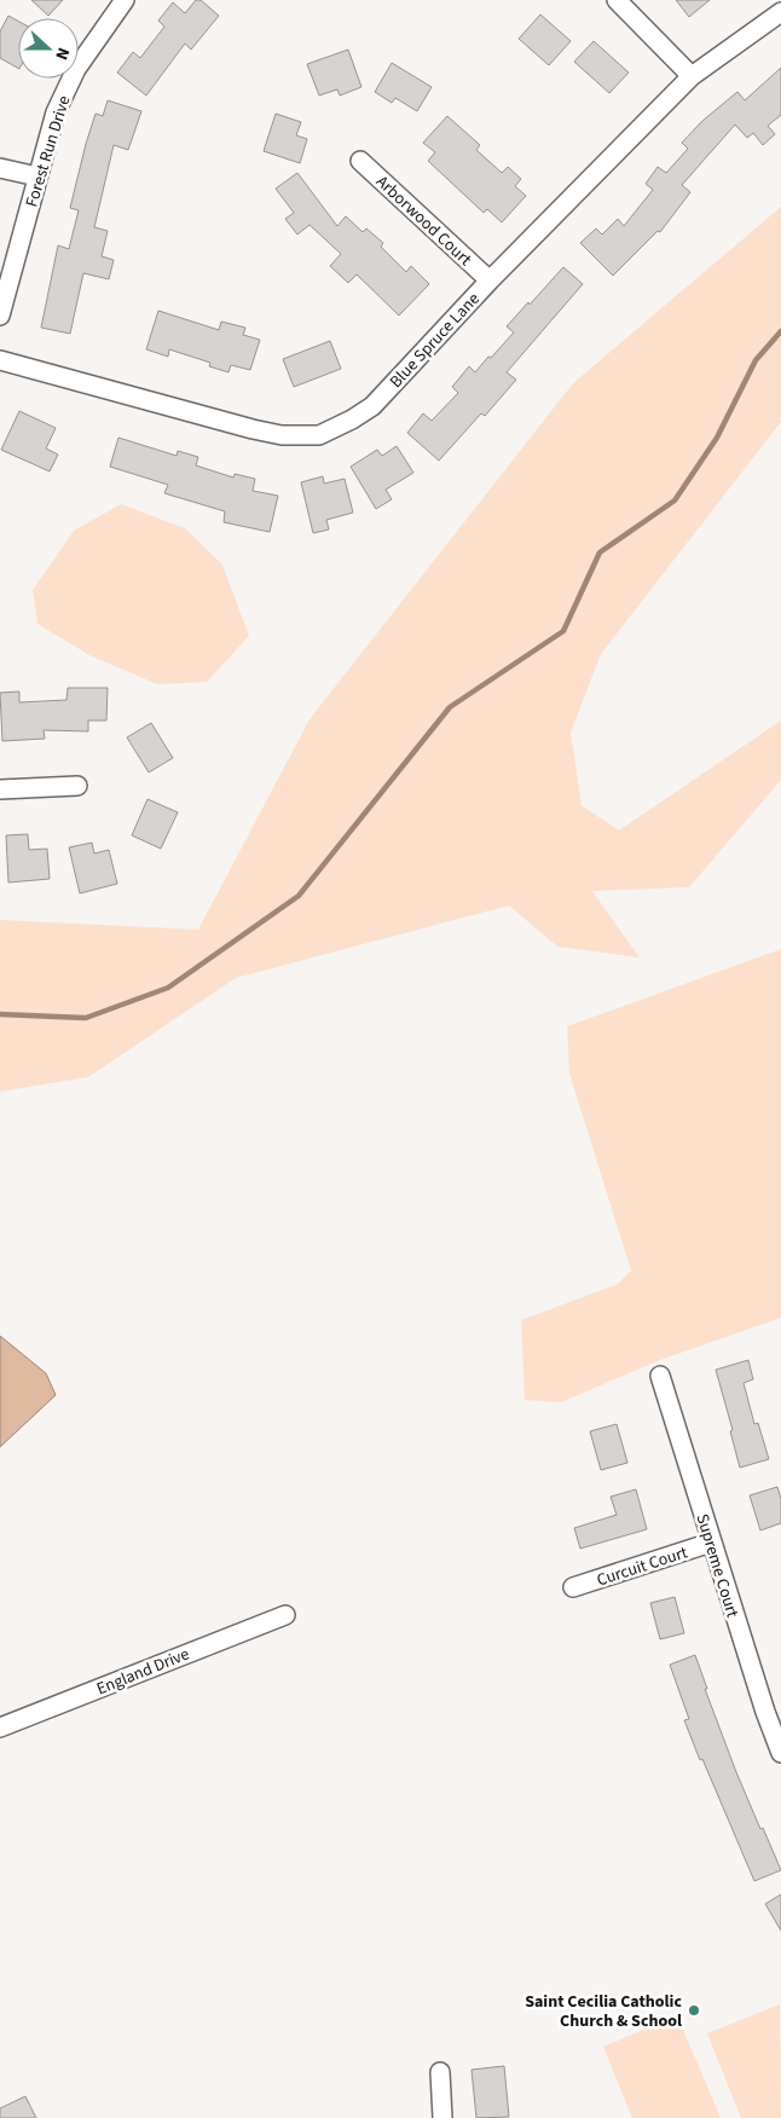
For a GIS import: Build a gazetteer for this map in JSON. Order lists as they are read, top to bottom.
{
  "streets": {
    "street": [
      "Forest Run Drive",
      "Arborwood Court",
      "Blue Spruce Lane",
      "Curcuit Court",
      "Supreme Court",
      "England Drive"
    ]
  },
  "crossings": [
    ["Arborwood Court", "Blue Spruce Lane"],
    ["Curcuit Court", "Supreme Court"]
  ],
  "places": ["Saint Cecilia Catholic Church & School"],
  "north": "right"
}
